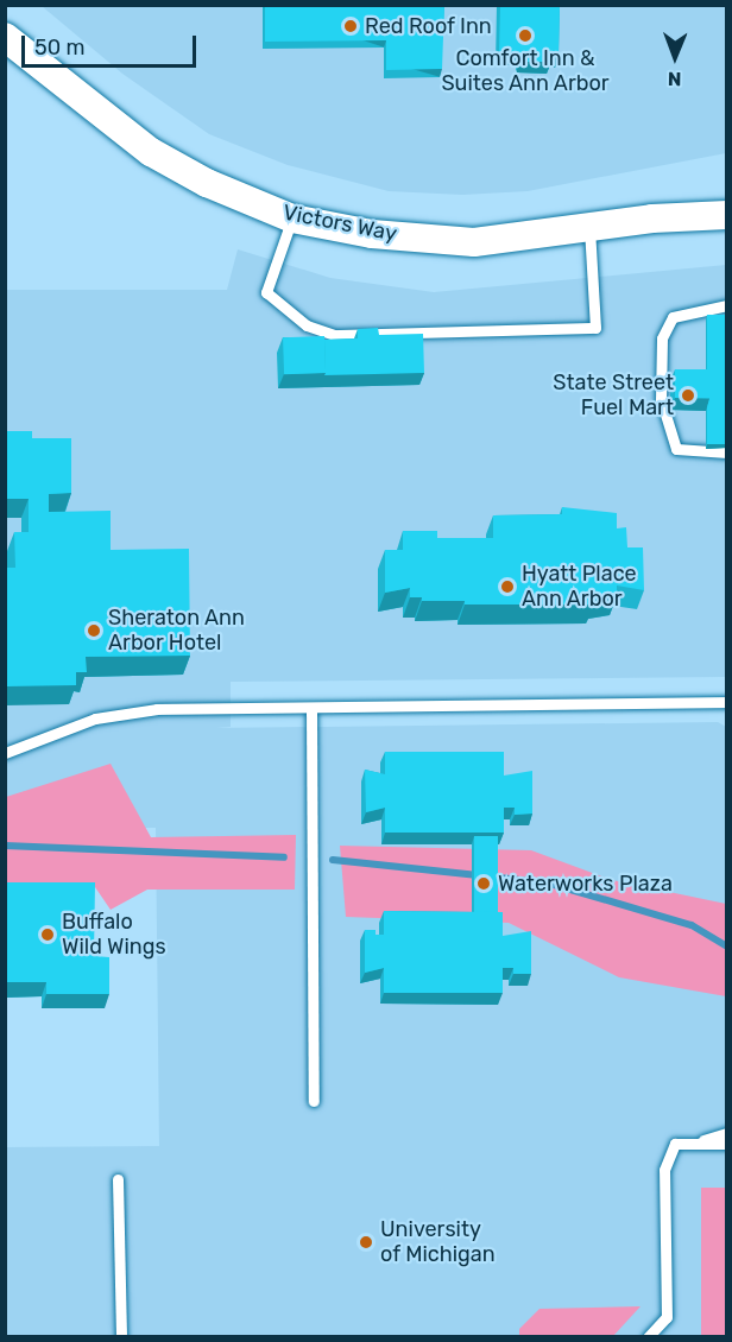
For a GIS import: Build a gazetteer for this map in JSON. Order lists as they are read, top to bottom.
{
  "streets": {
    "street": ["Victors Way"]
  },
  "places": [
    "Red Roof Inn",
    "Comfort Inn & Suites Ann Arbor",
    "State Street Fuel Mart",
    "Hyatt Place Ann Arbor",
    "Sheraton Ann Arbor Hotel",
    "Waterworks Plaza",
    "Buffalo Wild Wings",
    "University of Michigan"
  ],
  "scale_bar": "50 m",
  "north": "bottom"
}
